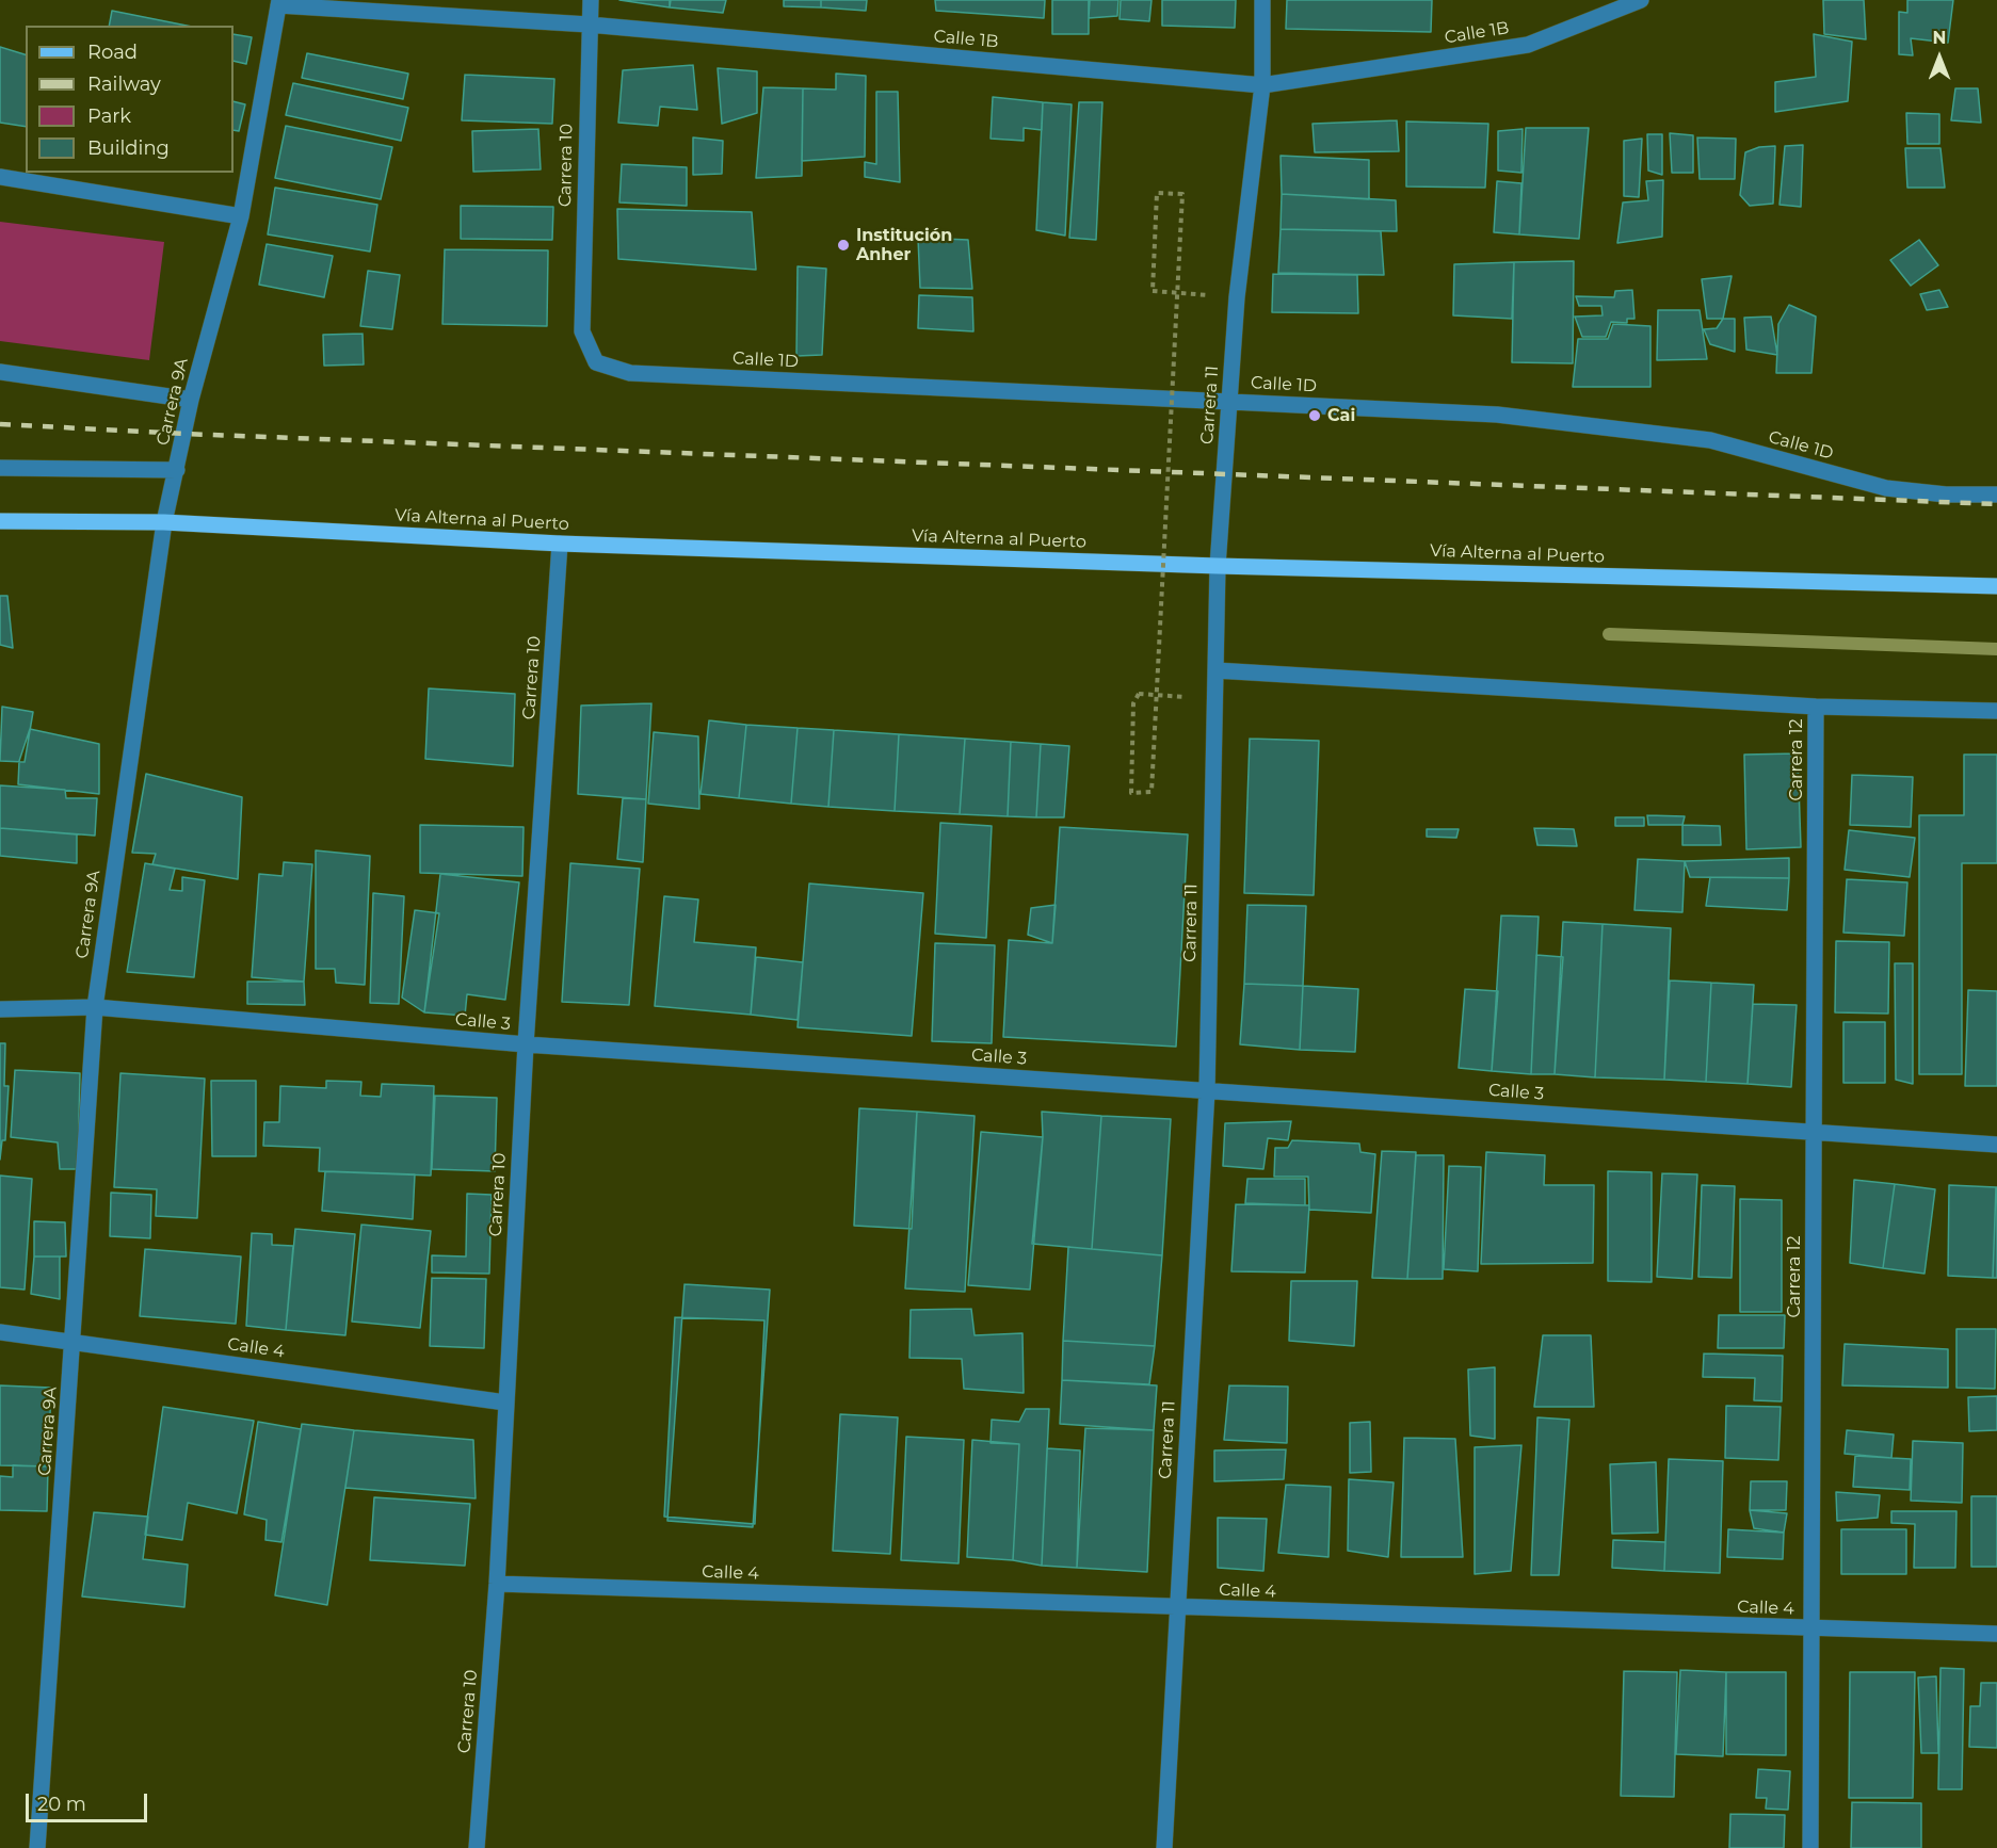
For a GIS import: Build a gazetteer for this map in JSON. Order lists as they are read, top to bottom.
{
  "streets": {
    "main road": ["Vía Alterna al Puerto"],
    "street": [
      "Calle 1B",
      "Carrera 10",
      "Calle 1D",
      "Carrera 9A",
      "Carrera 11",
      "Carrera 12",
      "Calle 3",
      "Calle 4"
    ]
  },
  "crossings": [
    ["Calle 1B", "Carrera 10"],
    ["Calle 1B", "Carrera 9A"],
    ["Calle 1B", "Carrera 11"],
    ["Carrera 10", "Calle 1D"],
    ["Carrera 10", "Vía Alterna al Puerto"],
    ["Carrera 10", "Calle 3"],
    ["Carrera 10", "Calle 4"],
    ["Calle 1D", "Carrera 11"],
    ["Carrera 9A", "Vía Alterna al Puerto"],
    ["Carrera 9A", "Calle 3"],
    ["Carrera 9A", "Calle 4"],
    ["Carrera 11", "Vía Alterna al Puerto"],
    ["Carrera 11", "Calle 3"],
    ["Carrera 11", "Calle 4"],
    ["Carrera 12", "Calle 3"],
    ["Carrera 12", "Calle 4"]
  ],
  "places": ["Institución Anher", "Cai"],
  "legend": [
    "Road",
    "Railway",
    "Park",
    "Building"
  ],
  "scale_bar": "20 m",
  "north": "top"
}
